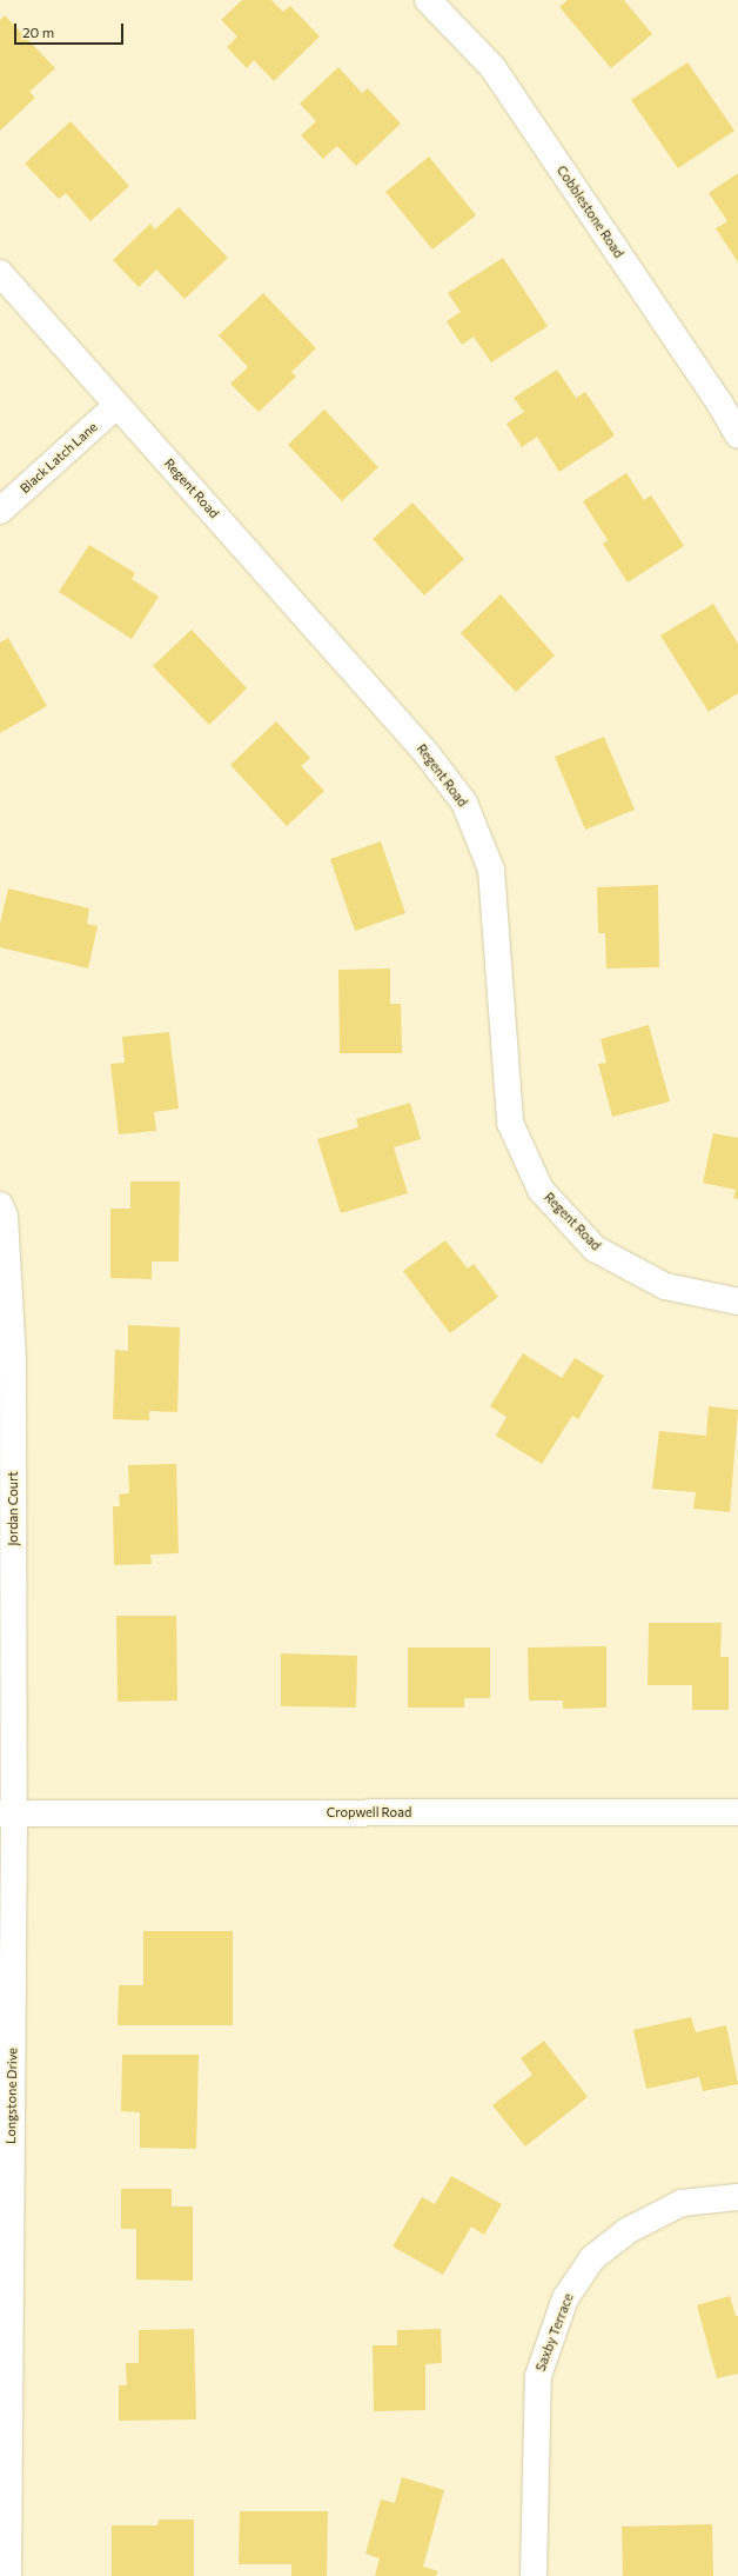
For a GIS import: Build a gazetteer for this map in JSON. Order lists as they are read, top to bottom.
{
  "streets": {
    "street": [
      "Cobblestone Road",
      "Black Latch Lane",
      "Regent Road",
      "Jordan Court",
      "Cropwell Road",
      "Longstone Drive",
      "Saxby Terrace"
    ]
  },
  "crossings": [
    ["Black Latch Lane", "Regent Road"],
    ["Jordan Court", "Cropwell Road"],
    ["Jordan Court", "Longstone Drive"],
    ["Cropwell Road", "Longstone Drive"]
  ],
  "scale_bar": "20 m"
}
